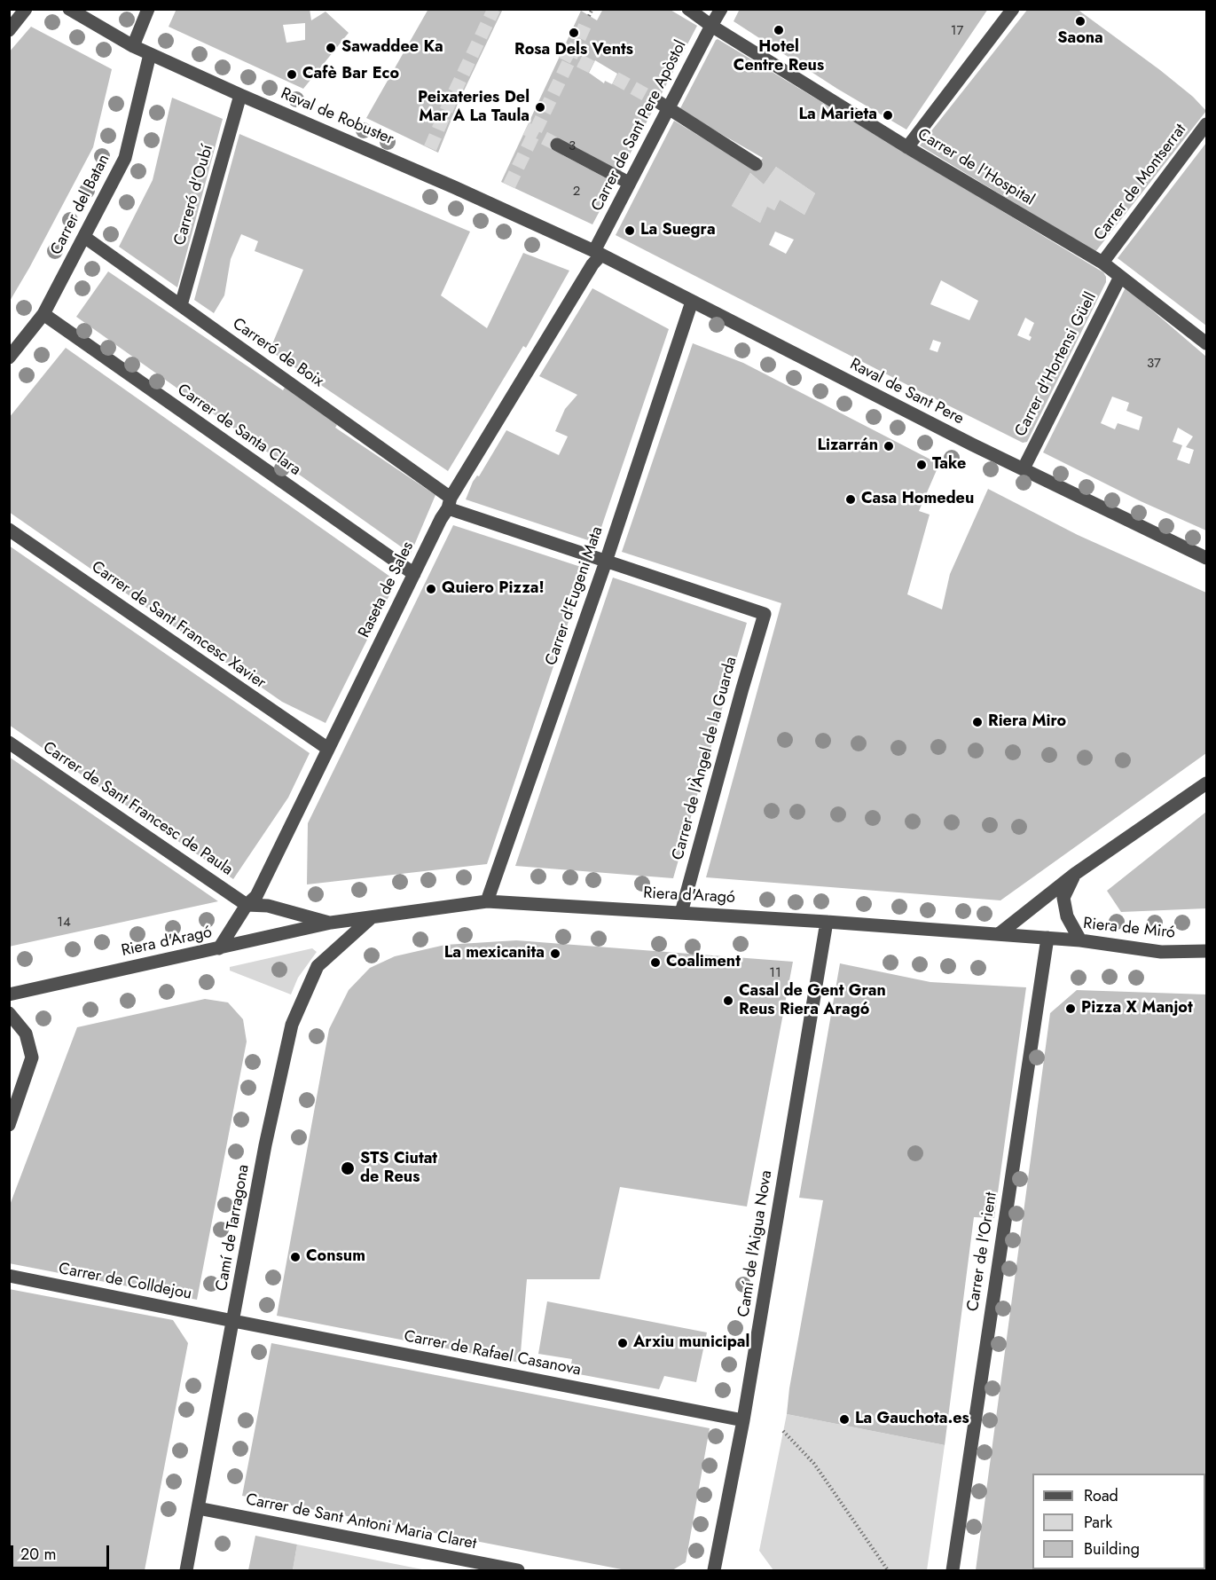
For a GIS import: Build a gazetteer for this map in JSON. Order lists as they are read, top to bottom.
{
  "streets": {
    "street": [
      "Raval de Robuster",
      "Carrer de Sant Pere Apòstol",
      "Carrer de l'Hospital",
      "Carrer de Montserrat",
      "Carreró d'Oubí",
      "Carrer del Batan",
      "Carreró de Boix",
      "Carrer d'Hortensi Güell",
      "Raval de Sant Pere",
      "Carrer de Santa Clara",
      "Raseta de Sales",
      "Carrer d'Eugeni Mata",
      "Carrer de Sant Francesc Xavier",
      "Carrer de l'Àngel de la Guarda",
      "Carrer de Sant Francesc de Paula",
      "Riera d'Aragó",
      "Riera de Miró",
      "Camí de Tarragona",
      "Camí de l'Aigua Nova",
      "Carrer de l'Orient",
      "Carrer de Colldejou",
      "Carrer de Rafael Casanova",
      "Carrer de Sant Antoni Maria Claret"
    ]
  },
  "crossings": [
    ["Raval de Robuster", "Carrer de Sant Pere Apòstol"],
    ["Raval de Robuster", "Carreró d'Oubí"],
    ["Raval de Robuster", "Carrer del Batan"],
    ["Raval de Robuster", "Raval de Sant Pere"],
    ["Raval de Robuster", "Raseta de Sales"],
    ["Carrer de Sant Pere Apòstol", "Carrer de l'Hospital"],
    ["Carrer de Sant Pere Apòstol", "Raval de Sant Pere"],
    ["Carrer de Sant Pere Apòstol", "Raseta de Sales"],
    ["Carrer de l'Hospital", "Carrer de Montserrat"],
    ["Carrer de l'Hospital", "Carrer d'Hortensi Güell"],
    ["Carreró d'Oubí", "Carreró de Boix"],
    ["Carrer del Batan", "Carreró de Boix"],
    ["Carrer del Batan", "Carrer de Santa Clara"],
    ["Carreró de Boix", "Raseta de Sales"],
    ["Carreró de Boix", "Carrer d'Eugeni Mata"],
    ["Carreró de Boix", "Carrer de l'Àngel de la Guarda"],
    ["Carrer d'Hortensi Güell", "Raval de Sant Pere"],
    ["Raval de Sant Pere", "Raseta de Sales"],
    ["Raval de Sant Pere", "Carrer d'Eugeni Mata"],
    ["Carrer de Santa Clara", "Raseta de Sales"],
    ["Raseta de Sales", "Carrer de Sant Francesc Xavier"],
    ["Raseta de Sales", "Carrer de Sant Francesc de Paula"],
    ["Raseta de Sales", "Riera d'Aragó"],
    ["Carrer d'Eugeni Mata", "Riera d'Aragó"],
    ["Carrer de l'Àngel de la Guarda", "Riera d'Aragó"],
    ["Carrer de Sant Francesc de Paula", "Riera d'Aragó"],
    ["Riera d'Aragó", "Riera de Miró"],
    ["Riera d'Aragó", "Camí de Tarragona"],
    ["Riera d'Aragó", "Camí de l'Aigua Nova"],
    ["Riera d'Aragó", "Carrer de l'Orient"],
    ["Riera de Miró", "Carrer de l'Orient"],
    ["Camí de Tarragona", "Carrer de Colldejou"],
    ["Camí de Tarragona", "Carrer de Rafael Casanova"],
    ["Camí de Tarragona", "Carrer de Sant Antoni Maria Claret"],
    ["Camí de l'Aigua Nova", "Carrer de Rafael Casanova"],
    ["Carrer de Colldejou", "Carrer de Rafael Casanova"]
  ],
  "places": [
    "Saona",
    "Hotel Centre Reus",
    "Rosa Dels Vents",
    "Sawaddee Ka",
    "Cafè Bar Eco",
    "Peixateries Del Mar A La Taula",
    "La Marieta",
    "La Suegra",
    "Lizarrán",
    "Take",
    "Casa Homedeu",
    "Quiero Pizza!",
    "Riera Miro",
    "La mexicanita",
    "Coaliment",
    "Casal de Gent Gran Reus Riera Aragó",
    "Pizza X Manjot",
    "STS Ciutat de Reus",
    "Consum",
    "Arxiu municipal",
    "La Gauchota.es"
  ],
  "house_numbers": [
    "17",
    "3",
    "2",
    "37",
    "14",
    "11"
  ],
  "legend": ["Road", "Park", "Building"],
  "scale_bar": "20 m"
}
